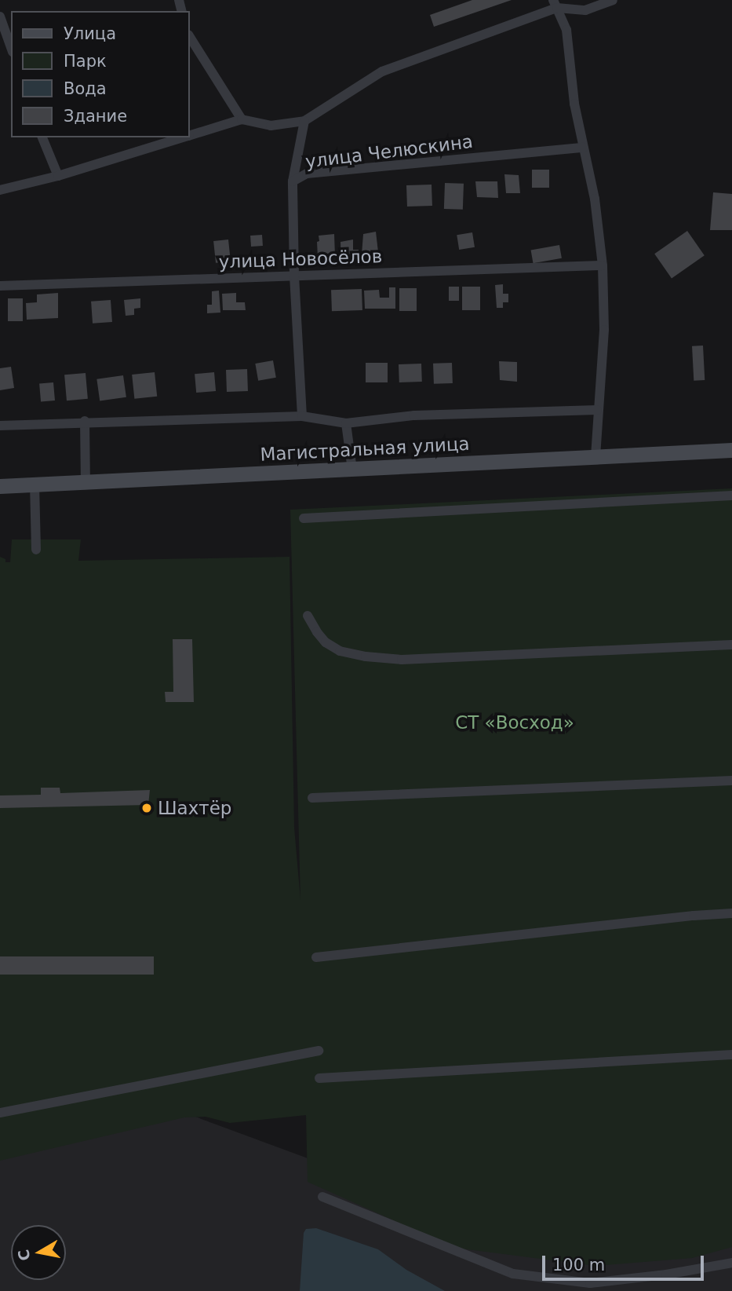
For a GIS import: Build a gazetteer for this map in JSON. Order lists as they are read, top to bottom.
{
  "streets": {
    "main road": ["Магистральная улица"],
    "street": ["улица Челюскина", "улица Новосёлов"]
  },
  "crossings": [
    ["улица Челюскина", "улица Новосёлов"],
    ["улица Челюскина", "Магистральная улица"]
  ],
  "parks": ["СТ «Восход»"],
  "places": ["Шахтёр"],
  "legend": [
    "Улица",
    "Парк",
    "Вода",
    "Здание"
  ],
  "scale_bar": "100 m",
  "north": "left"
}
